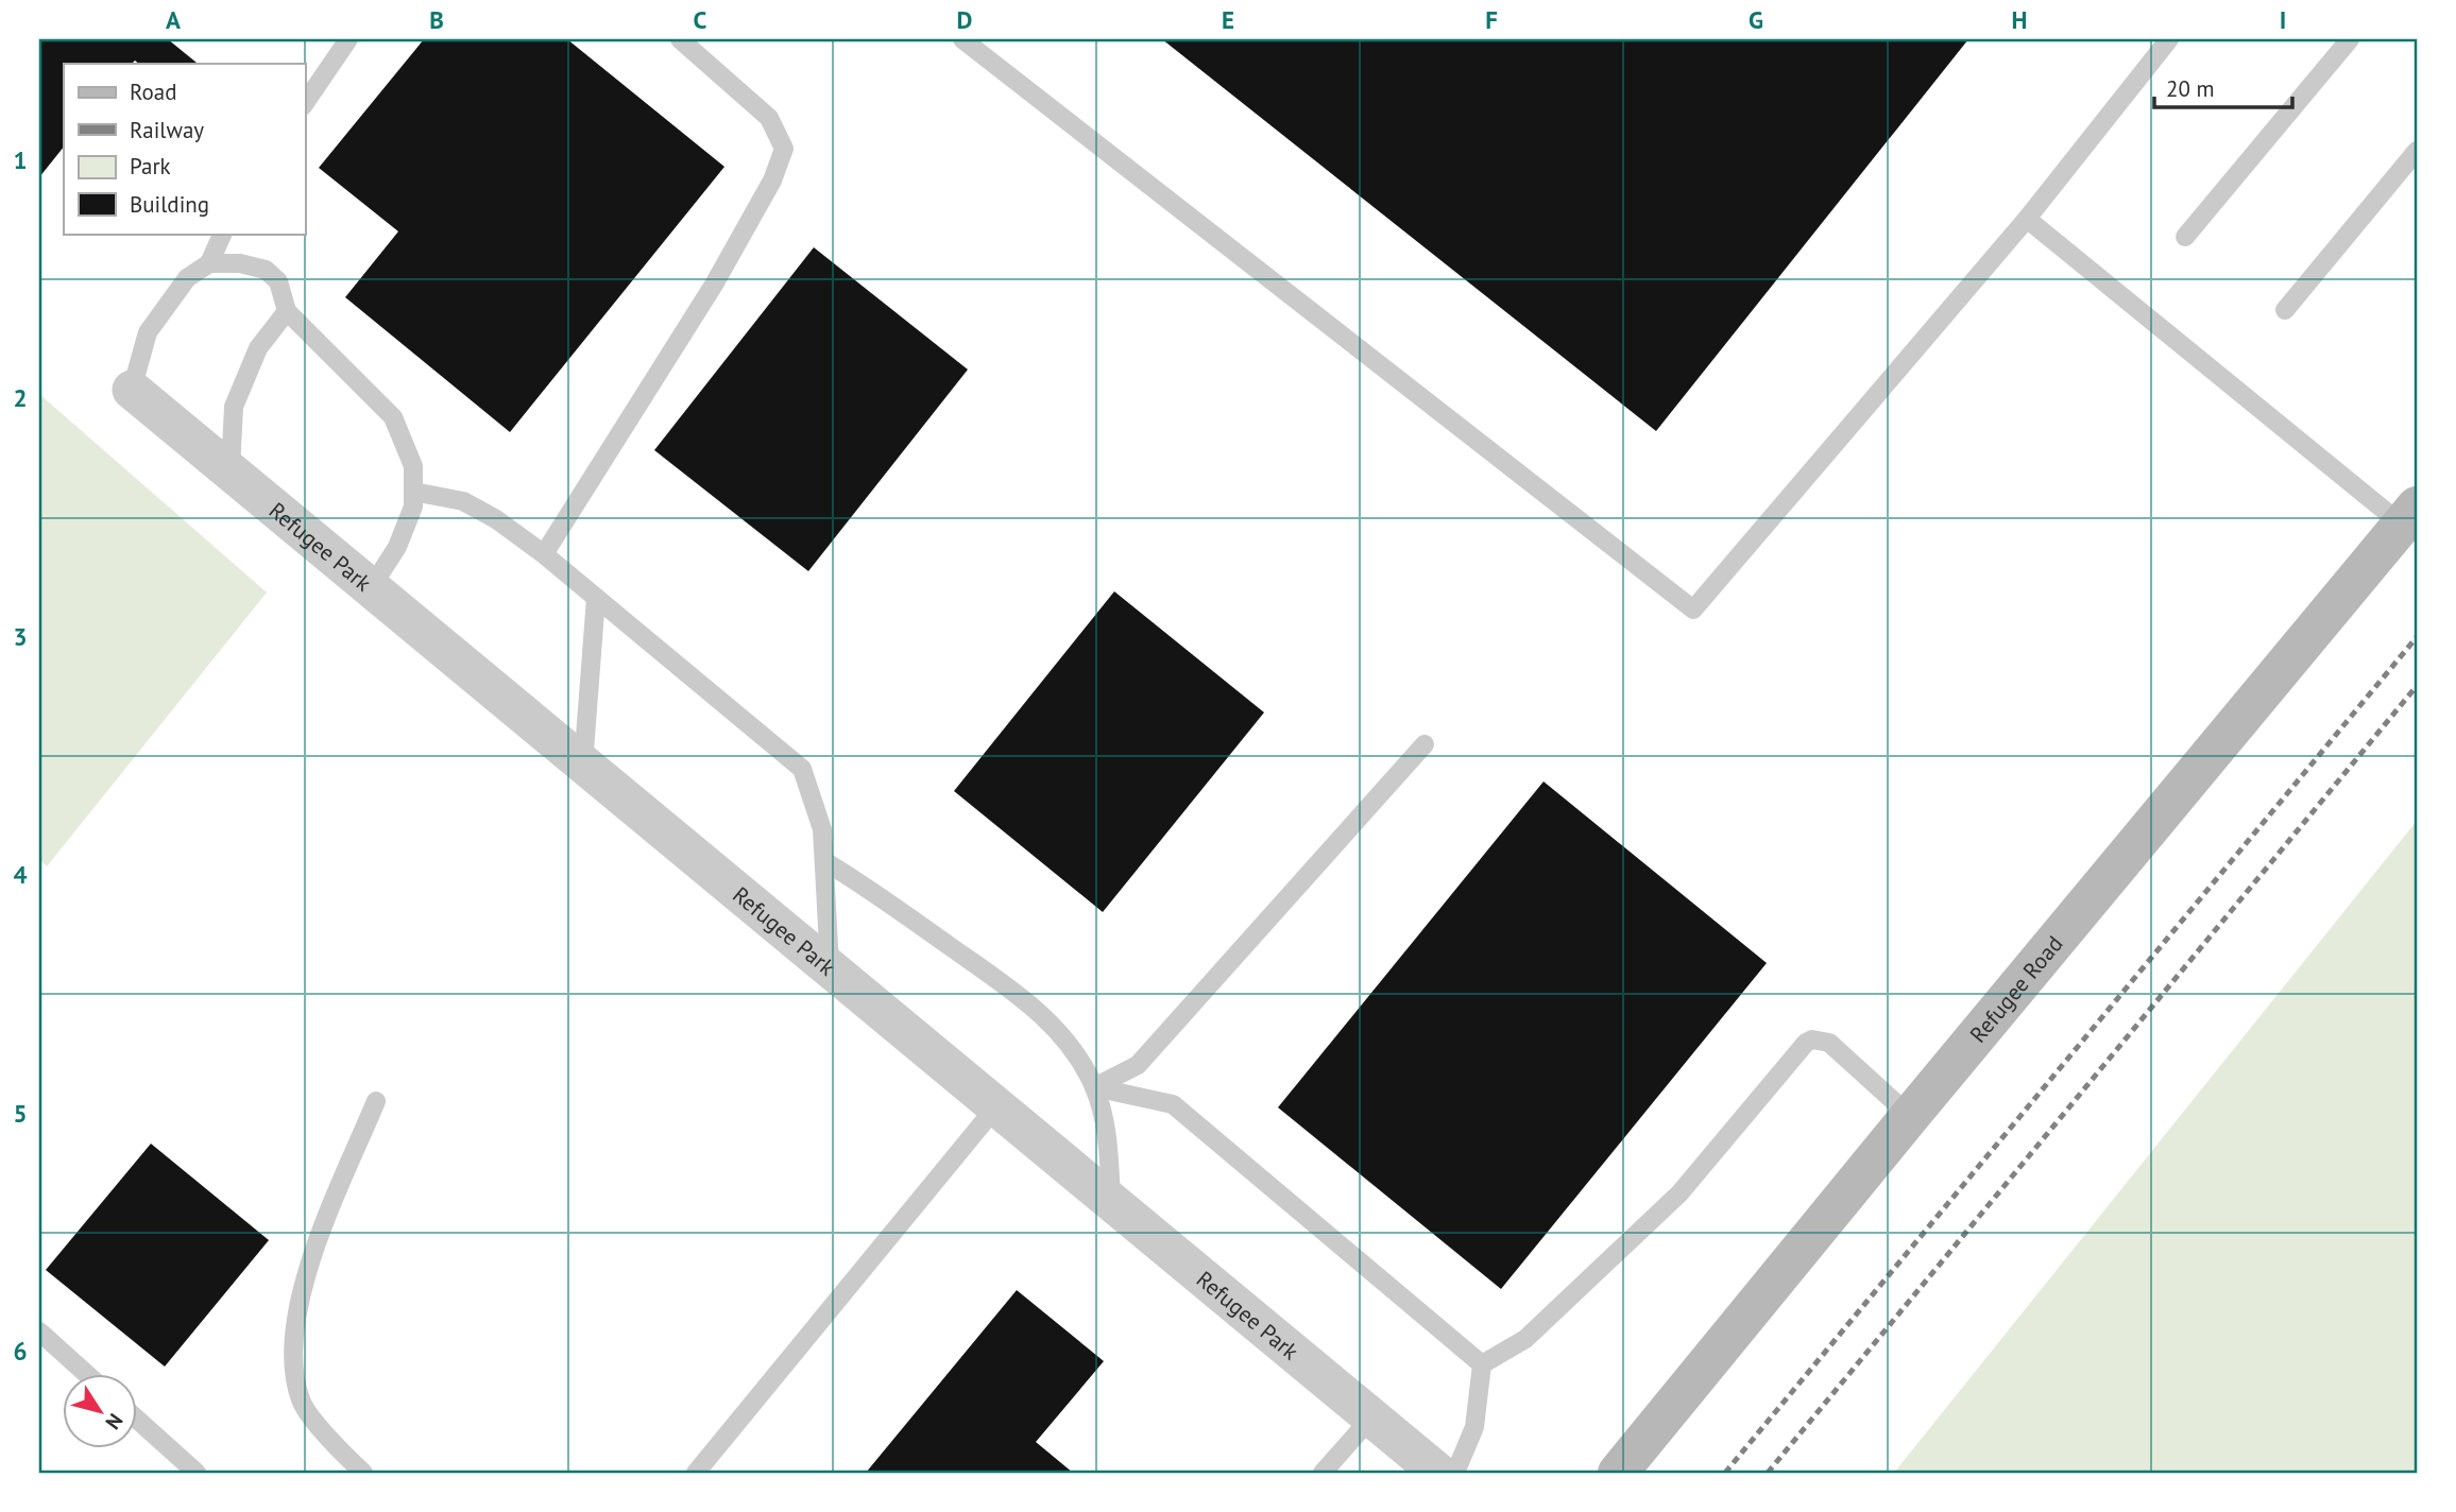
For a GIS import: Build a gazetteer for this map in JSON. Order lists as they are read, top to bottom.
{
  "streets": {
    "main road": ["Refugee Road"],
    "street": ["Refugee Park"]
  },
  "legend": [
    "Road",
    "Railway",
    "Park",
    "Building"
  ],
  "scale_bar": "20 m",
  "north": "bottom right",
  "grid": {
    "columns": [
      "A",
      "B",
      "C",
      "D",
      "E",
      "F",
      "G",
      "H",
      "I"
    ],
    "rows": [
      "1",
      "2",
      "3",
      "4",
      "5",
      "6"
    ]
  }
}
